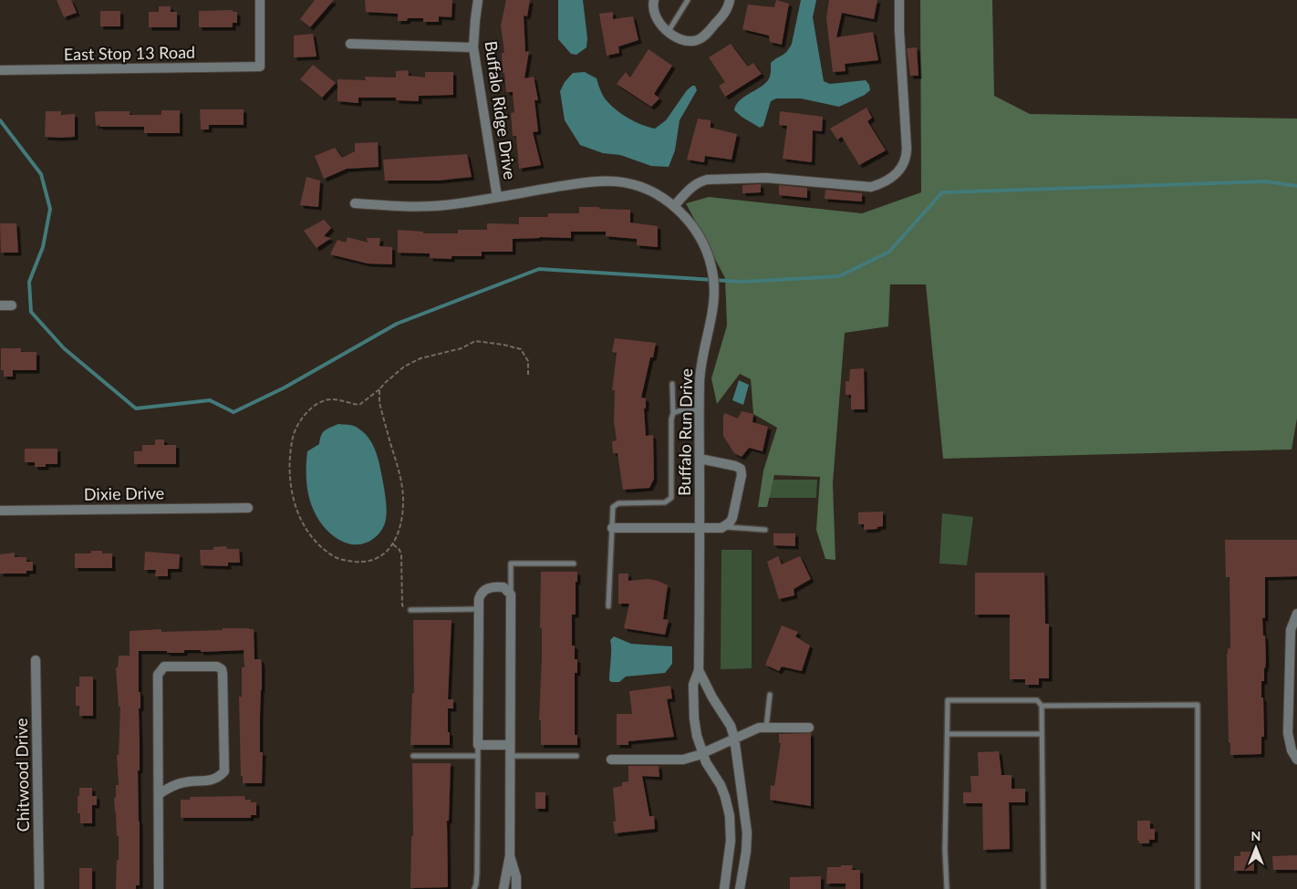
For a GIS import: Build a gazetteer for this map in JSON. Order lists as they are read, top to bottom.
{
  "streets": {
    "street": [
      "East Stop 13 Road",
      "Buffalo Ridge Drive",
      "Buffalo Run Drive",
      "Dixie Drive",
      "Chitwood Drive"
    ]
  },
  "crossings": [
    ["Buffalo Ridge Drive", "Buffalo Run Drive"]
  ],
  "north": "top"
}
